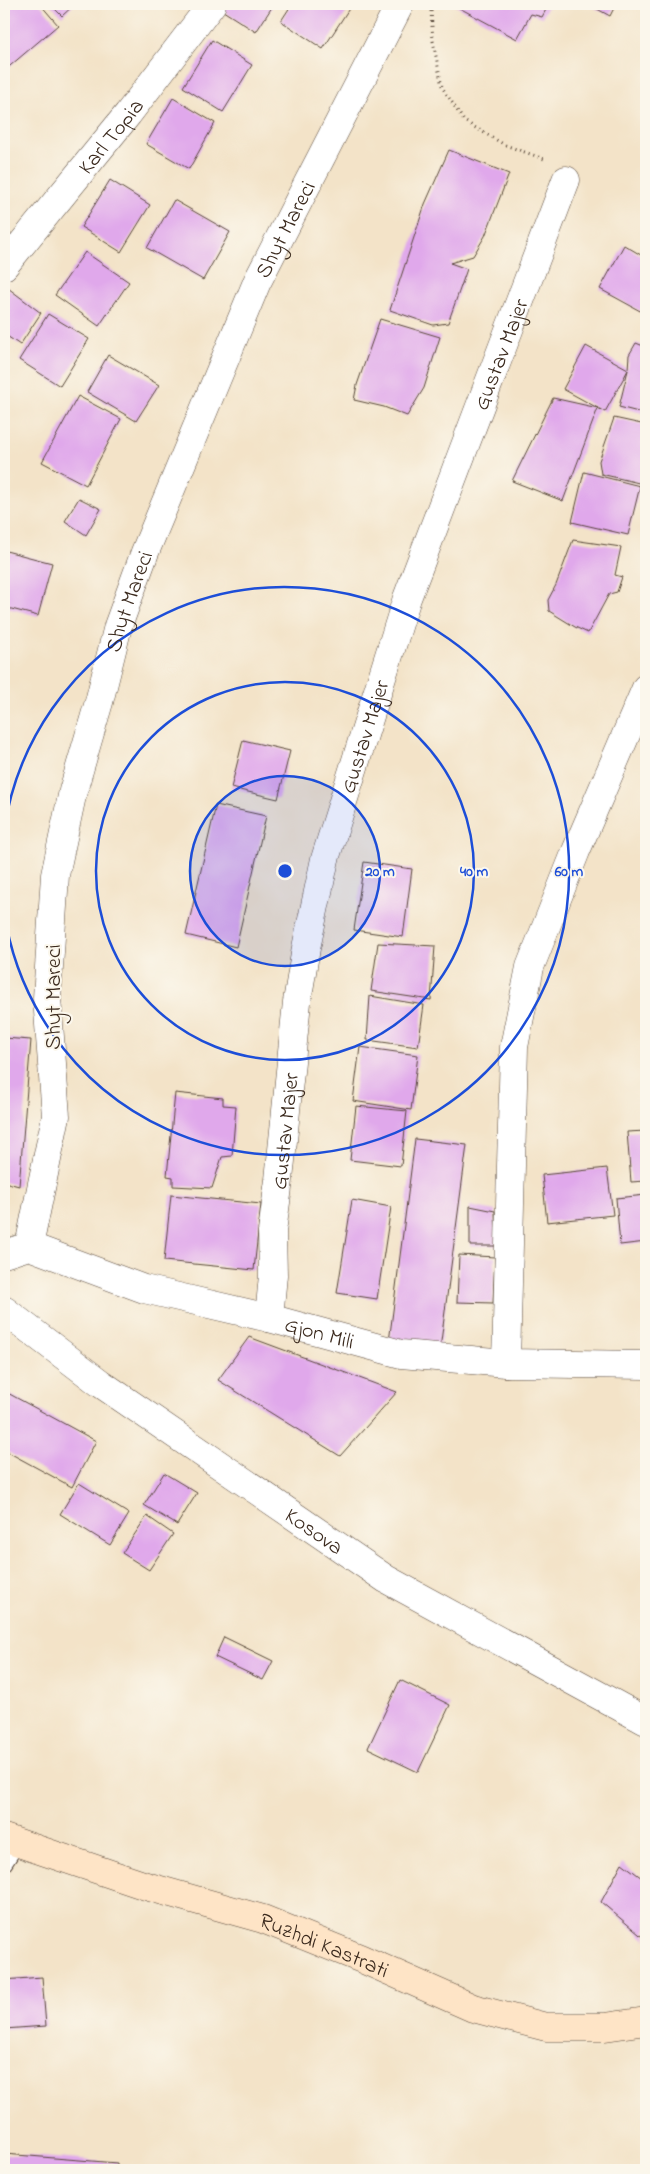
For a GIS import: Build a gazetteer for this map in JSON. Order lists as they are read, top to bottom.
{
  "streets": {
    "main road": ["Ruzhdi Kastrati"],
    "street": [
      "Karl Topia",
      "Shyt Mareci",
      "Gustav Majer",
      "Gjon Mili",
      "Kosova"
    ]
  },
  "crossings": [
    ["Shyt Mareci", "Gjon Mili"],
    ["Gustav Majer", "Gjon Mili"]
  ],
  "rings": ["20 m", "40 m", "60 m"]
}
